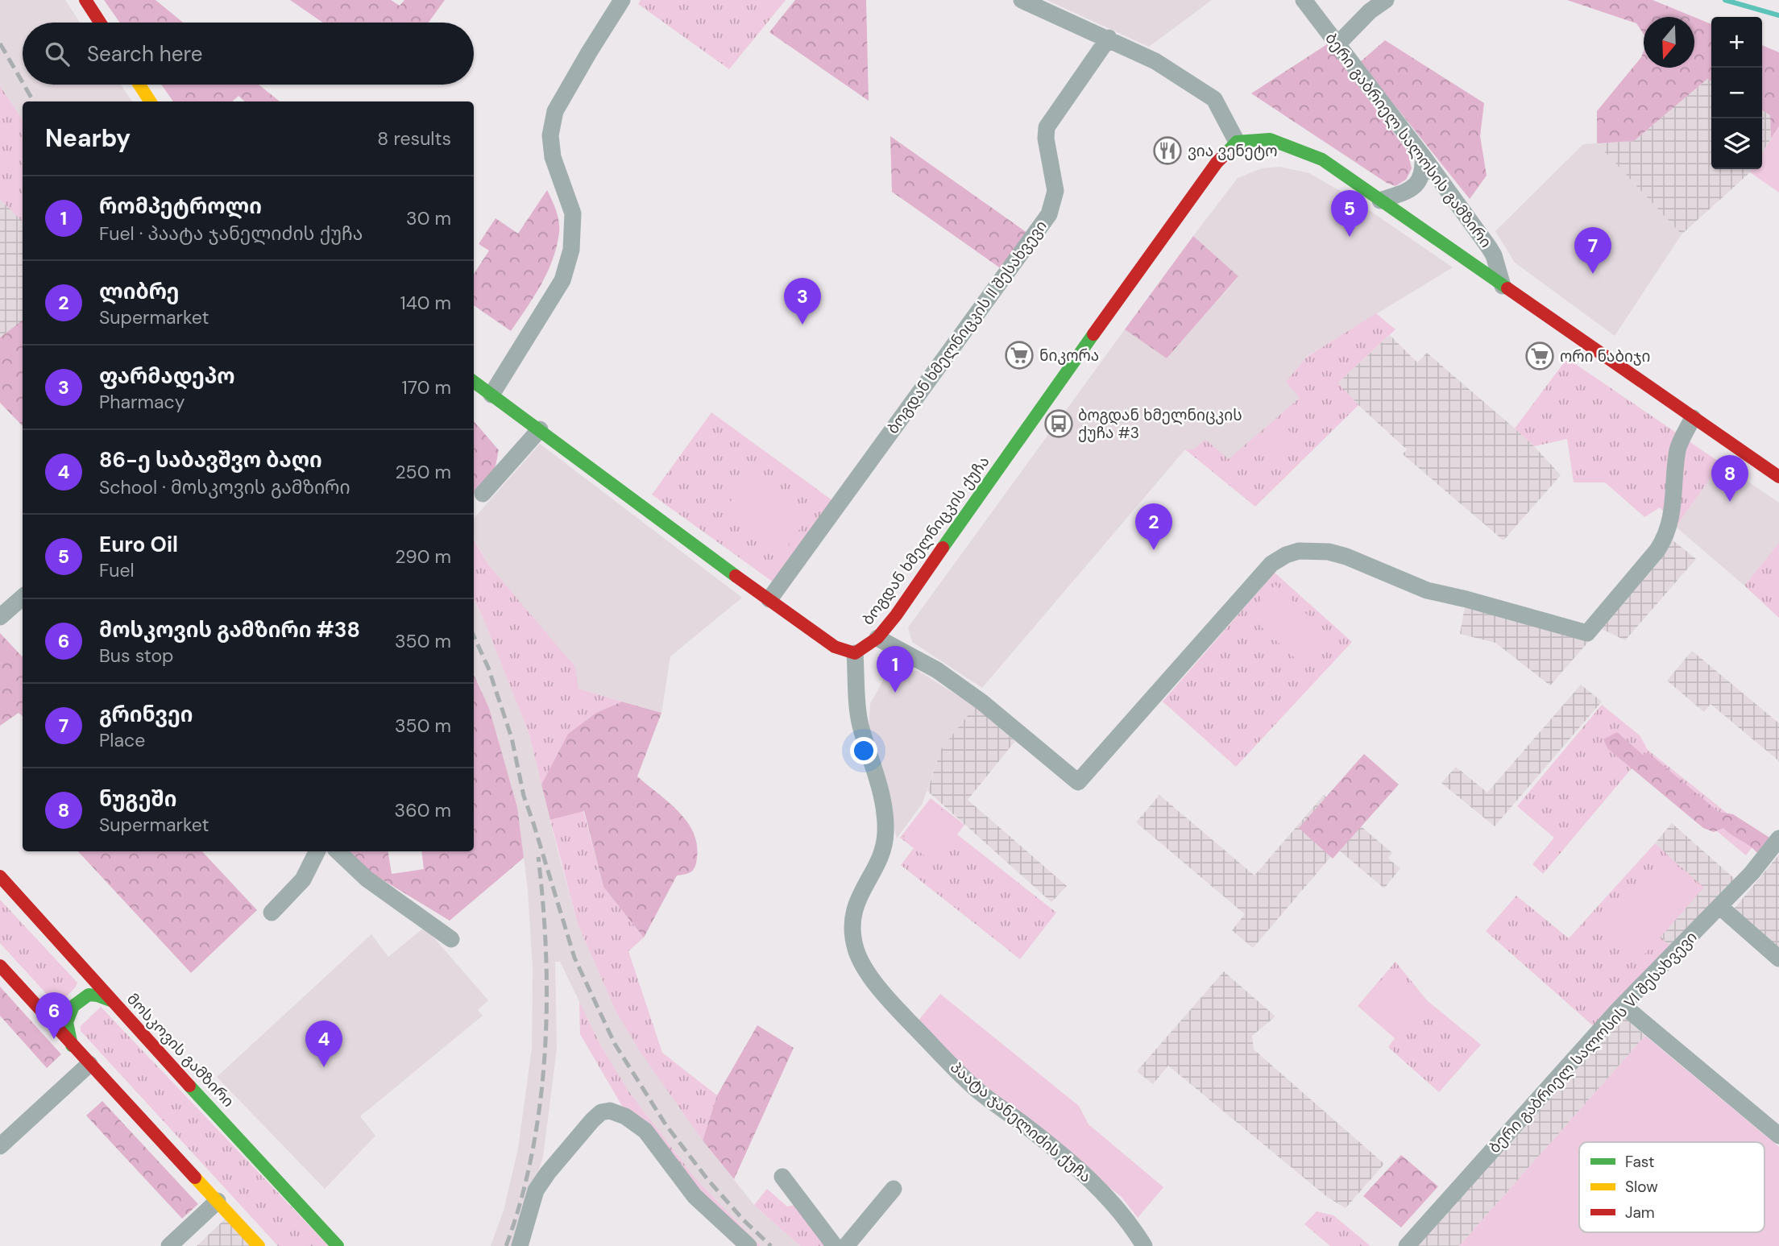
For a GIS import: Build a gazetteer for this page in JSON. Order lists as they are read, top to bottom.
{
  "streets": {
    "main road": ["ბერი გაბრიელ სალოსის გამზირი", "ბოგდან ხმელნიცკის ქუჩა", "მოსკოვის გამზირი"],
    "street": ["ბოგდან ხმელნიცკის II შესახვევი", "ბერი გაბრიელ სალოსის VI შესახვევი", "პაატა ჯანელიძის ქუჩა"]
  },
  "crossings": [
    ["ბერი გაბრიელ სალოსის გამზირი", "ბოგდან ხმელნიცკის ქუჩა"],
    ["ბოგდან ხმელნიცკის ქუჩა", "პაატა ჯანელიძის ქუჩა"]
  ],
  "places": {
    "restaurant": ["ვია ვენეტო"],
    "supermarket": ["ნიკორა", "ორი ნაბიჯი"],
    "bus stop": ["ბოგდან ხმელნიცკის ქუჩა #3"]
  },
  "legend": ["Fast", "Slow", "Jam"],
  "north": "bottom",
  "page": {
    "map_buttons": ["+", "−"],
    "search": "Search here",
    "heading": ["Nearby", "8 results"],
    "list": [
      {
        "mark": "1",
        "name": "რომპეტროლი",
        "note": "Fuel · პაატა ჯანელიძის ქუჩა",
        "value": "30 m"
      },
      {
        "mark": "2",
        "name": "ლიბრე",
        "note": "Supermarket",
        "value": "140 m"
      },
      {
        "mark": "3",
        "name": "ფარმადეპო",
        "note": "Pharmacy",
        "value": "170 m"
      },
      {
        "mark": "4",
        "name": "86-ე საბავშვო ბაღი",
        "note": "School · მოსკოვის გამზირი",
        "value": "250 m"
      },
      {
        "mark": "5",
        "name": "Euro Oil",
        "note": "Fuel",
        "value": "290 m"
      },
      {
        "mark": "6",
        "name": "მოსკოვის გამზირი #38",
        "note": "Bus stop",
        "value": "350 m"
      },
      {
        "mark": "7",
        "name": "გრინვეი",
        "note": "Place",
        "value": "350 m"
      },
      {
        "mark": "8",
        "name": "ნუგეში",
        "note": "Supermarket",
        "value": "360 m"
      }
    ],
    "pins": [
      "5",
      "7",
      "3",
      "8",
      "2",
      "1",
      "6",
      "4"
    ]
  }
}
